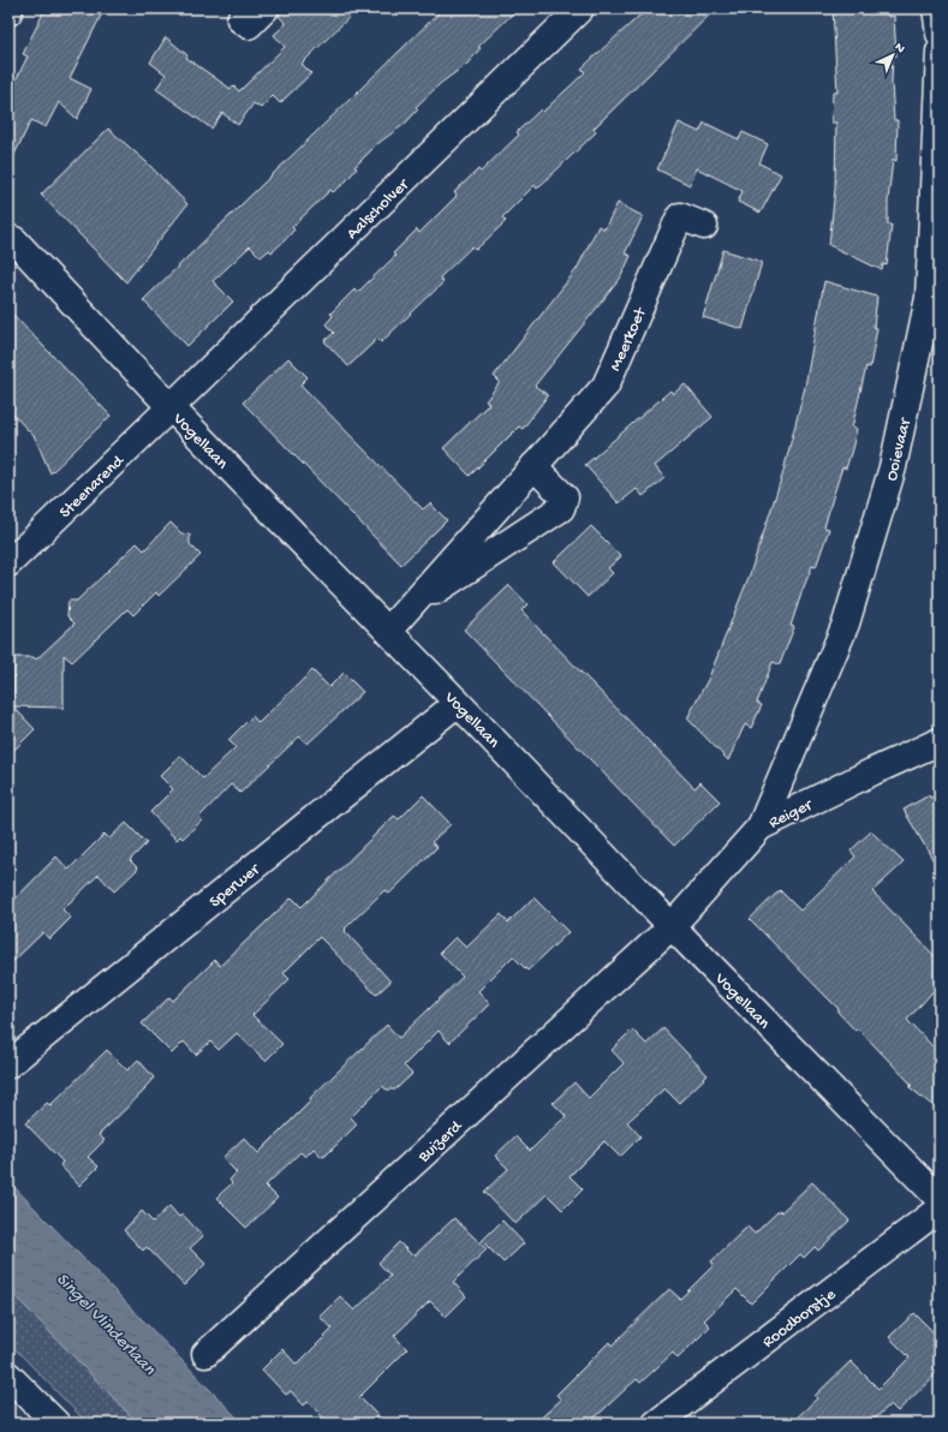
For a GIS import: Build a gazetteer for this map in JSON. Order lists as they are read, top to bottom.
{
  "streets": {
    "street": [
      "Aalscholver",
      "Meerkoet",
      "Vogellaan",
      "Ooievaar",
      "Steenarend",
      "Reiger",
      "Sperwer",
      "Buizerd",
      "Roodborstje"
    ]
  },
  "crossings": [
    ["Aalscholver", "Vogellaan"],
    ["Aalscholver", "Steenarend"],
    ["Meerkoet", "Vogellaan"],
    ["Vogellaan", "Steenarend"],
    ["Vogellaan", "Reiger"],
    ["Vogellaan", "Sperwer"],
    ["Vogellaan", "Buizerd"],
    ["Ooievaar", "Reiger"],
    ["Reiger", "Buizerd"]
  ],
  "water": ["Singel Vlinderlaan"],
  "north": "top right"
}
